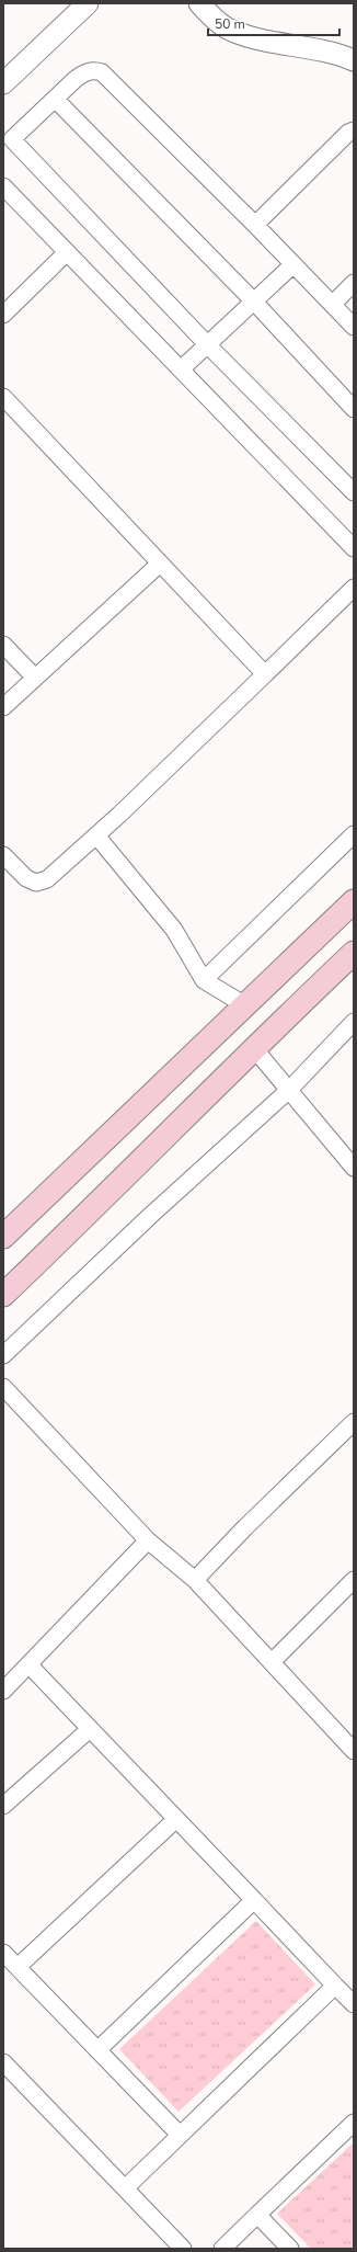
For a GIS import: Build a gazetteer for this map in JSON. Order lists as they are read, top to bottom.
{
  "scale_bar": "50 m"
}
